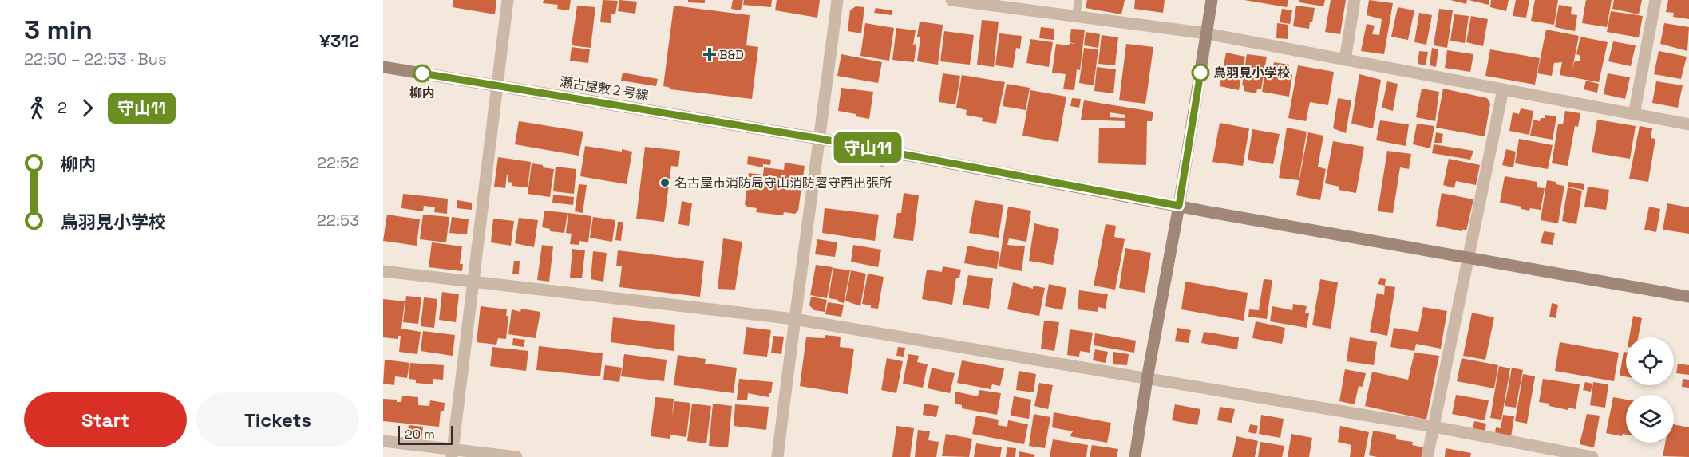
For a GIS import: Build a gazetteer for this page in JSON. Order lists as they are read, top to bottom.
{
  "streets": {
    "street": ["瀬古屋敷２号線"]
  },
  "places": {
    "health": ["B&D"],
    "other": ["鳥羽見小学校", "柳内", "名古屋市消防局守山消防署守西出張所"]
  },
  "lines": ["bus line 守山11"],
  "scale_bar": "20 m",
  "page": {
    "heading": ["3 min", "22:50 – 22:53 · Bus", "¥312"],
    "on_map": "守山11",
    "legs": ["2", "守山11"],
    "list": [
      {
        "name": "柳内",
        "value": "22:52"
      },
      {
        "name": "鳥羽見小学校",
        "value": "22:53"
      }
    ],
    "buttons": ["Start", "Tickets"],
    "scale": "20 m"
  }
}
